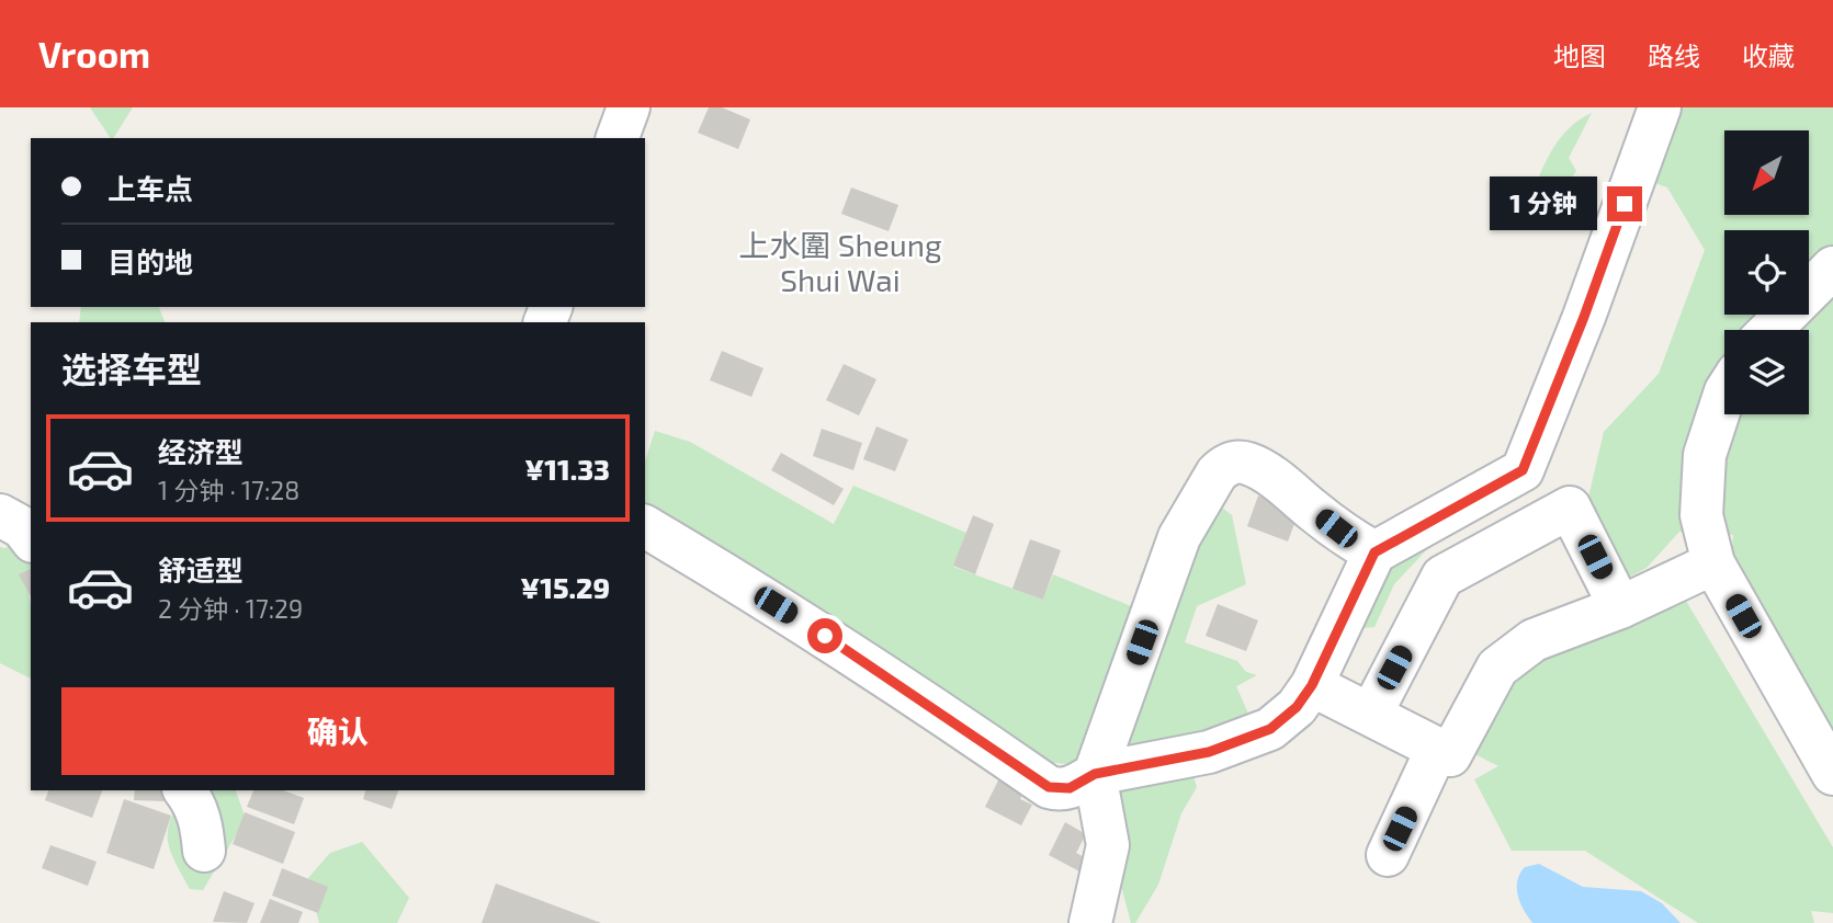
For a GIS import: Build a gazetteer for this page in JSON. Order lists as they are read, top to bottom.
{
  "districts": ["上水圍 Sheung Shui Wai"],
  "north": "bottom left",
  "page": {
    "header": "Vroom",
    "nav": ["地图", "路线", "收藏"],
    "banner": ["上车点", "目的地"],
    "bubble": "1 分钟",
    "heading": "选择车型",
    "list": [
      {
        "name": "经济型",
        "note": "1 分钟 · 17:28",
        "value": "¥11.33"
      },
      {
        "name": "舒适型",
        "note": "2 分钟 · 17:29",
        "value": "¥15.29"
      }
    ],
    "buttons": "确认"
  }
}
